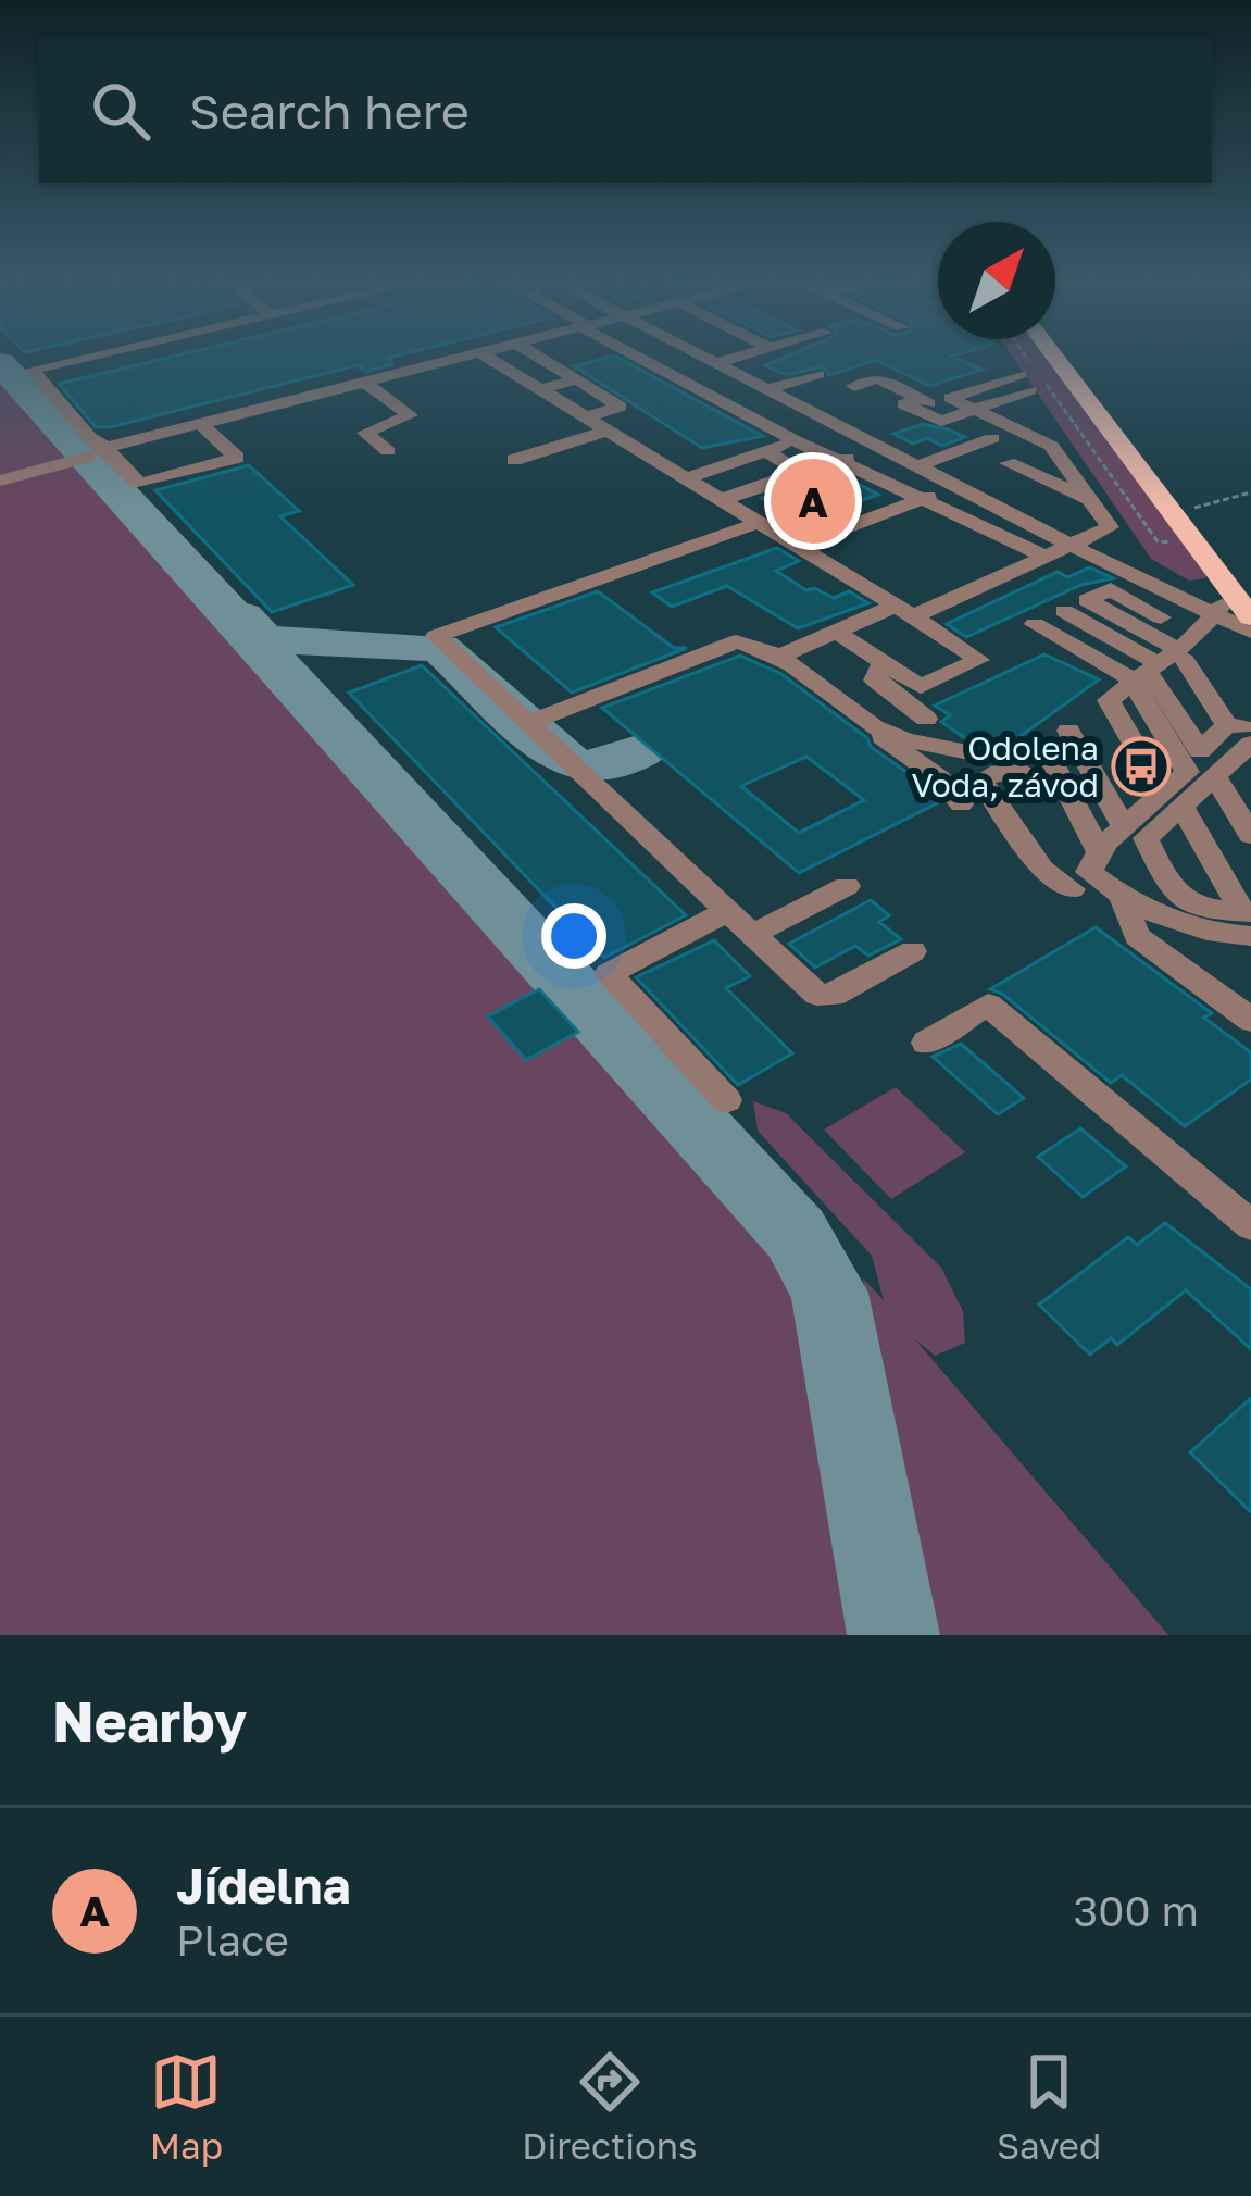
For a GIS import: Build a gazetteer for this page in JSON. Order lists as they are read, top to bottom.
{
  "places": {
    "bus stop": ["Odolena Voda, závod"]
  },
  "north": "top right",
  "page": {
    "search": "Search here",
    "pins": "A",
    "heading": "Nearby",
    "list": [
      {
        "mark": "A",
        "name": "Jídelna",
        "note": "Place",
        "value": "300 m"
      }
    ],
    "nav": ["Map", "Directions", "Saved"]
  }
}
